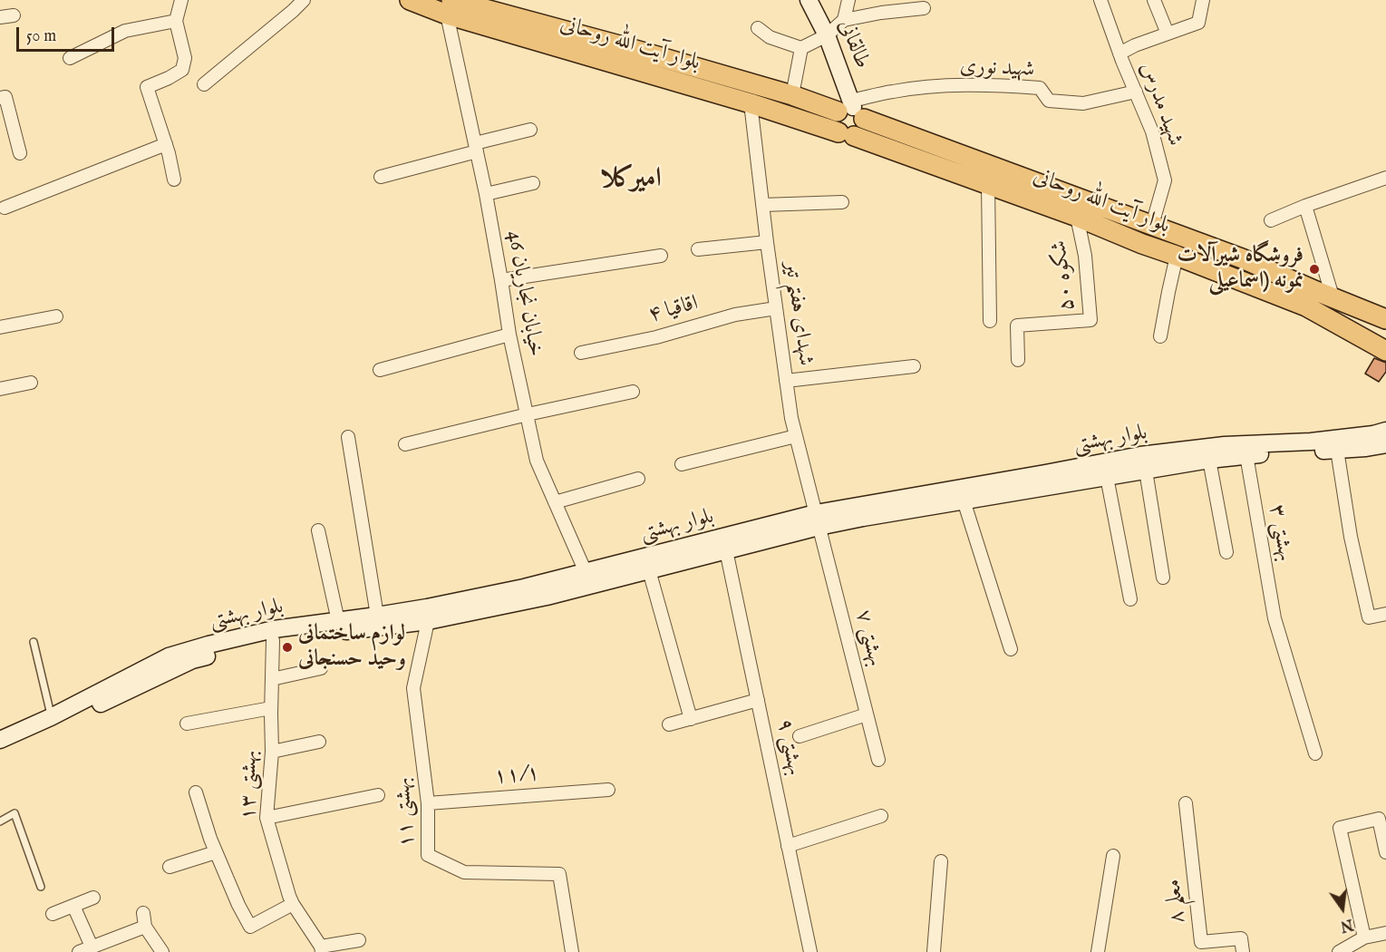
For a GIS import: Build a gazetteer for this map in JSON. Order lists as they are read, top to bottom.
{
  "streets": {
    "main road": ["بلوار آیت الله روحانی", "طالقانی", "بلوار بهشتی"],
    "street": [
      "شهید نوری",
      "شهید مدرس",
      "شکوه ۵۰",
      "خیابان نجاریان 46",
      "اقاقیا ۴",
      "شهدای هفتم تیر",
      "بهشتی ۳",
      "بهشتی ۷",
      "بهشتی ۹",
      "۱۱/۱",
      "بهشتی ۱۳",
      "بهشتی ۱۱",
      "معلم ۸"
    ]
  },
  "crossings": [
    ["بلوار آیت الله روحانی", "طالقانی"],
    ["بلوار آیت الله روحانی", "شهید نوری"],
    ["بلوار آیت الله روحانی", "شهید مدرس"],
    ["بلوار آیت الله روحانی", "شکوه ۵۰"],
    ["بلوار آیت الله روحانی", "خیابان نجاریان 46"],
    ["بلوار آیت الله روحانی", "شهدای هفتم تیر"],
    ["طالقانی", "شهید نوری"],
    ["شهید نوری", "شهید مدرس"],
    ["خیابان نجاریان 46", "بلوار بهشتی"],
    ["اقاقیا ۴", "شهدای هفتم تیر"],
    ["شهدای هفتم تیر", "بلوار بهشتی"],
    ["شهدای هفتم تیر", "بهشتی ۷"],
    ["بلوار بهشتی", "بهشتی ۳"],
    ["بلوار بهشتی", "بهشتی ۷"],
    ["بلوار بهشتی", "بهشتی ۹"],
    ["بلوار بهشتی", "بهشتی ۱۳"],
    ["بلوار بهشتی", "بهشتی ۱۱"],
    ["۱۱/۱", "بهشتی ۱۱"]
  ],
  "districts": ["امیرکلا"],
  "places": ["فروشگاه شیرآلات نمونه (اسماعیلی", "لوازم ساختمانی وحید حسنجانی"],
  "scale_bar": "50 m",
  "north": "bottom"
}
